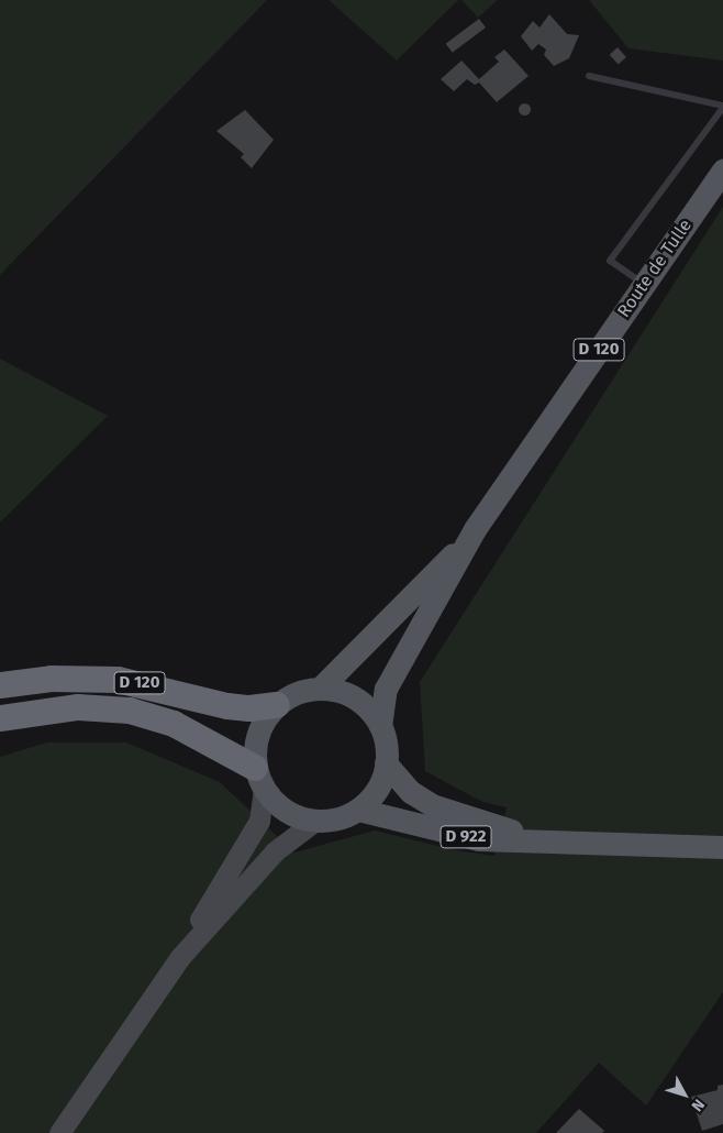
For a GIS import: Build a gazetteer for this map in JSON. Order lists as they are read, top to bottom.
{
  "streets": {
    "highway": ["D 120"],
    "main road": ["Route de Tulle", "D 922"]
  },
  "crossings": [
    ["Route de Tulle", "D 120"],
    ["D 120", "D 922"]
  ],
  "north": "bottom right"
}
